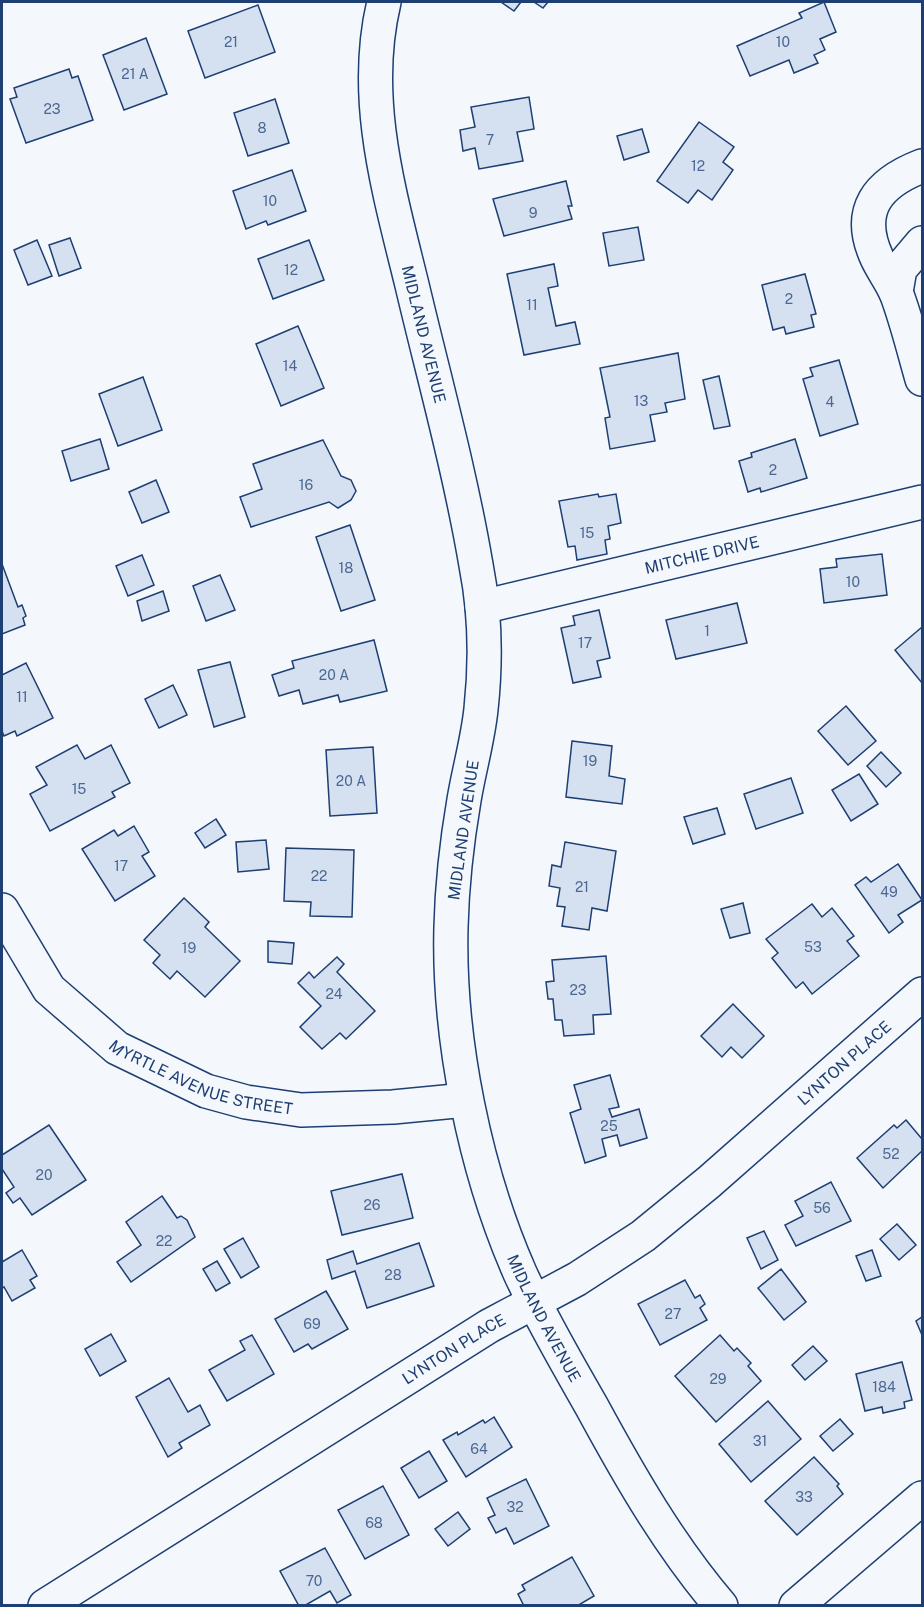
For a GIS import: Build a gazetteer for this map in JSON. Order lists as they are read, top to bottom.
{
  "streets": {
    "street": [
      "MIDLAND AVENUE",
      "MITCHIE DRIVE",
      "LYNTON PLACE",
      "MYRTLE AVENUE STREET"
    ]
  },
  "crossings": [
    ["MIDLAND AVENUE", "MITCHIE DRIVE"],
    ["MIDLAND AVENUE", "LYNTON PLACE"],
    ["MIDLAND AVENUE", "MYRTLE AVENUE STREET"]
  ],
  "house_numbers": [
    "21",
    "10",
    "21 A",
    "23",
    "8",
    "7",
    "12",
    "10",
    "9",
    "12",
    "2",
    "11",
    "14",
    "13",
    "4",
    "2",
    "16",
    "15",
    "18",
    "10",
    "1",
    "17",
    "20 A",
    "11",
    "19",
    "20 A",
    "15",
    "17",
    "22",
    "21",
    "49",
    "53",
    "19",
    "23",
    "24",
    "25",
    "52",
    "20",
    "26",
    "56",
    "22",
    "28",
    "27",
    "69",
    "29",
    "184",
    "31",
    "64",
    "33",
    "32",
    "68",
    "70"
  ]
}
